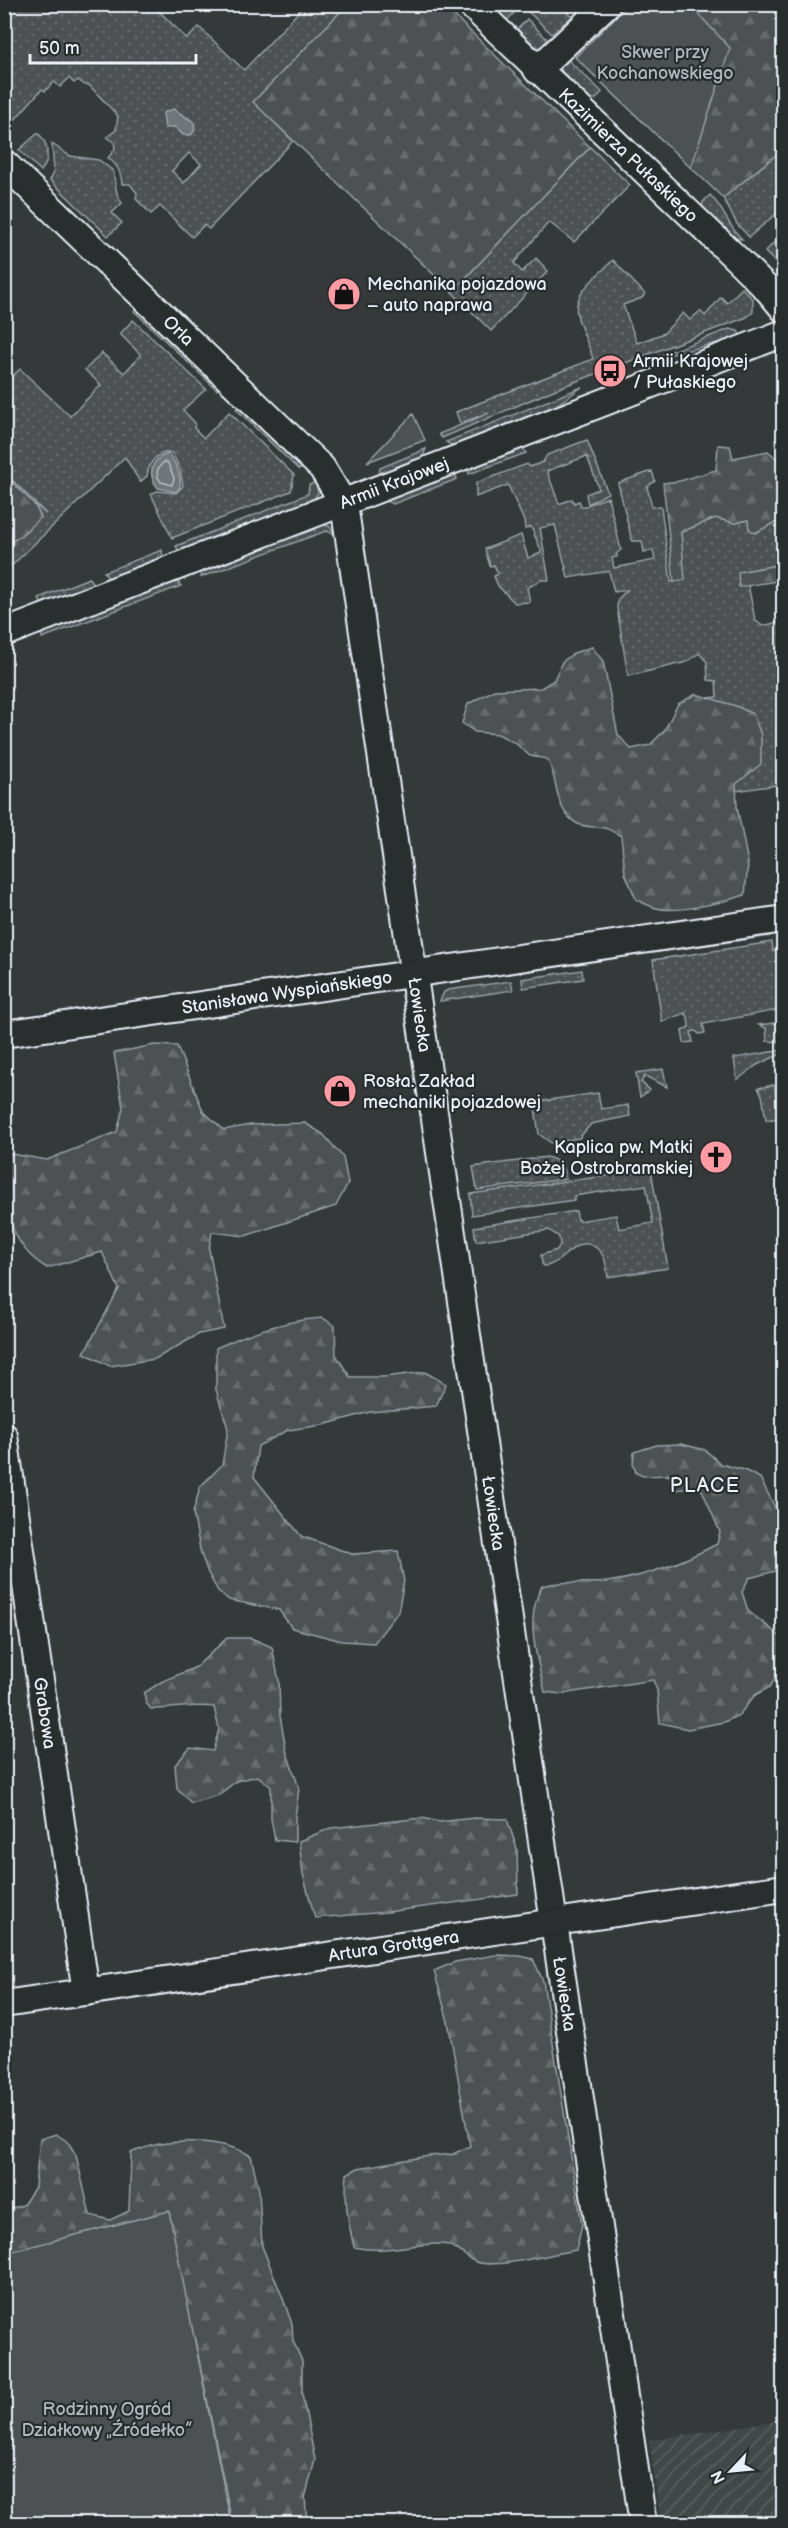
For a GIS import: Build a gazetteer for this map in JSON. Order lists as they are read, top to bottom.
{
  "streets": {
    "street": [
      "Kazimierza Pułaskiego",
      "Orla",
      "Armii Krajowej",
      "Stanisława Wyspiańskiego",
      "Łowiecka",
      "Grabowa",
      "Artura Grottgera"
    ]
  },
  "crossings": [
    ["Orla", "Armii Krajowej"],
    ["Orla", "Łowiecka"],
    ["Armii Krajowej", "Łowiecka"],
    ["Stanisława Wyspiańskiego", "Łowiecka"],
    ["Łowiecka", "Artura Grottgera"],
    ["Grabowa", "Artura Grottgera"]
  ],
  "districts": ["PLACE"],
  "parks": ["Skwer przy Kochanowskiego", "Rodzinny Ogród Działkowy „Źródełko”"],
  "places": {
    "shop": ["Mechanika pojazdowa – auto naprawa", "Rosła. Zakład mechaniki pojazdowej"],
    "bus stop": ["Armii Krajowej / Pułaskiego"],
    "church": ["Kaplica pw. Matki Bożej Ostrobramskiej"]
  },
  "scale_bar": "50 m",
  "north": "bottom left"
}
